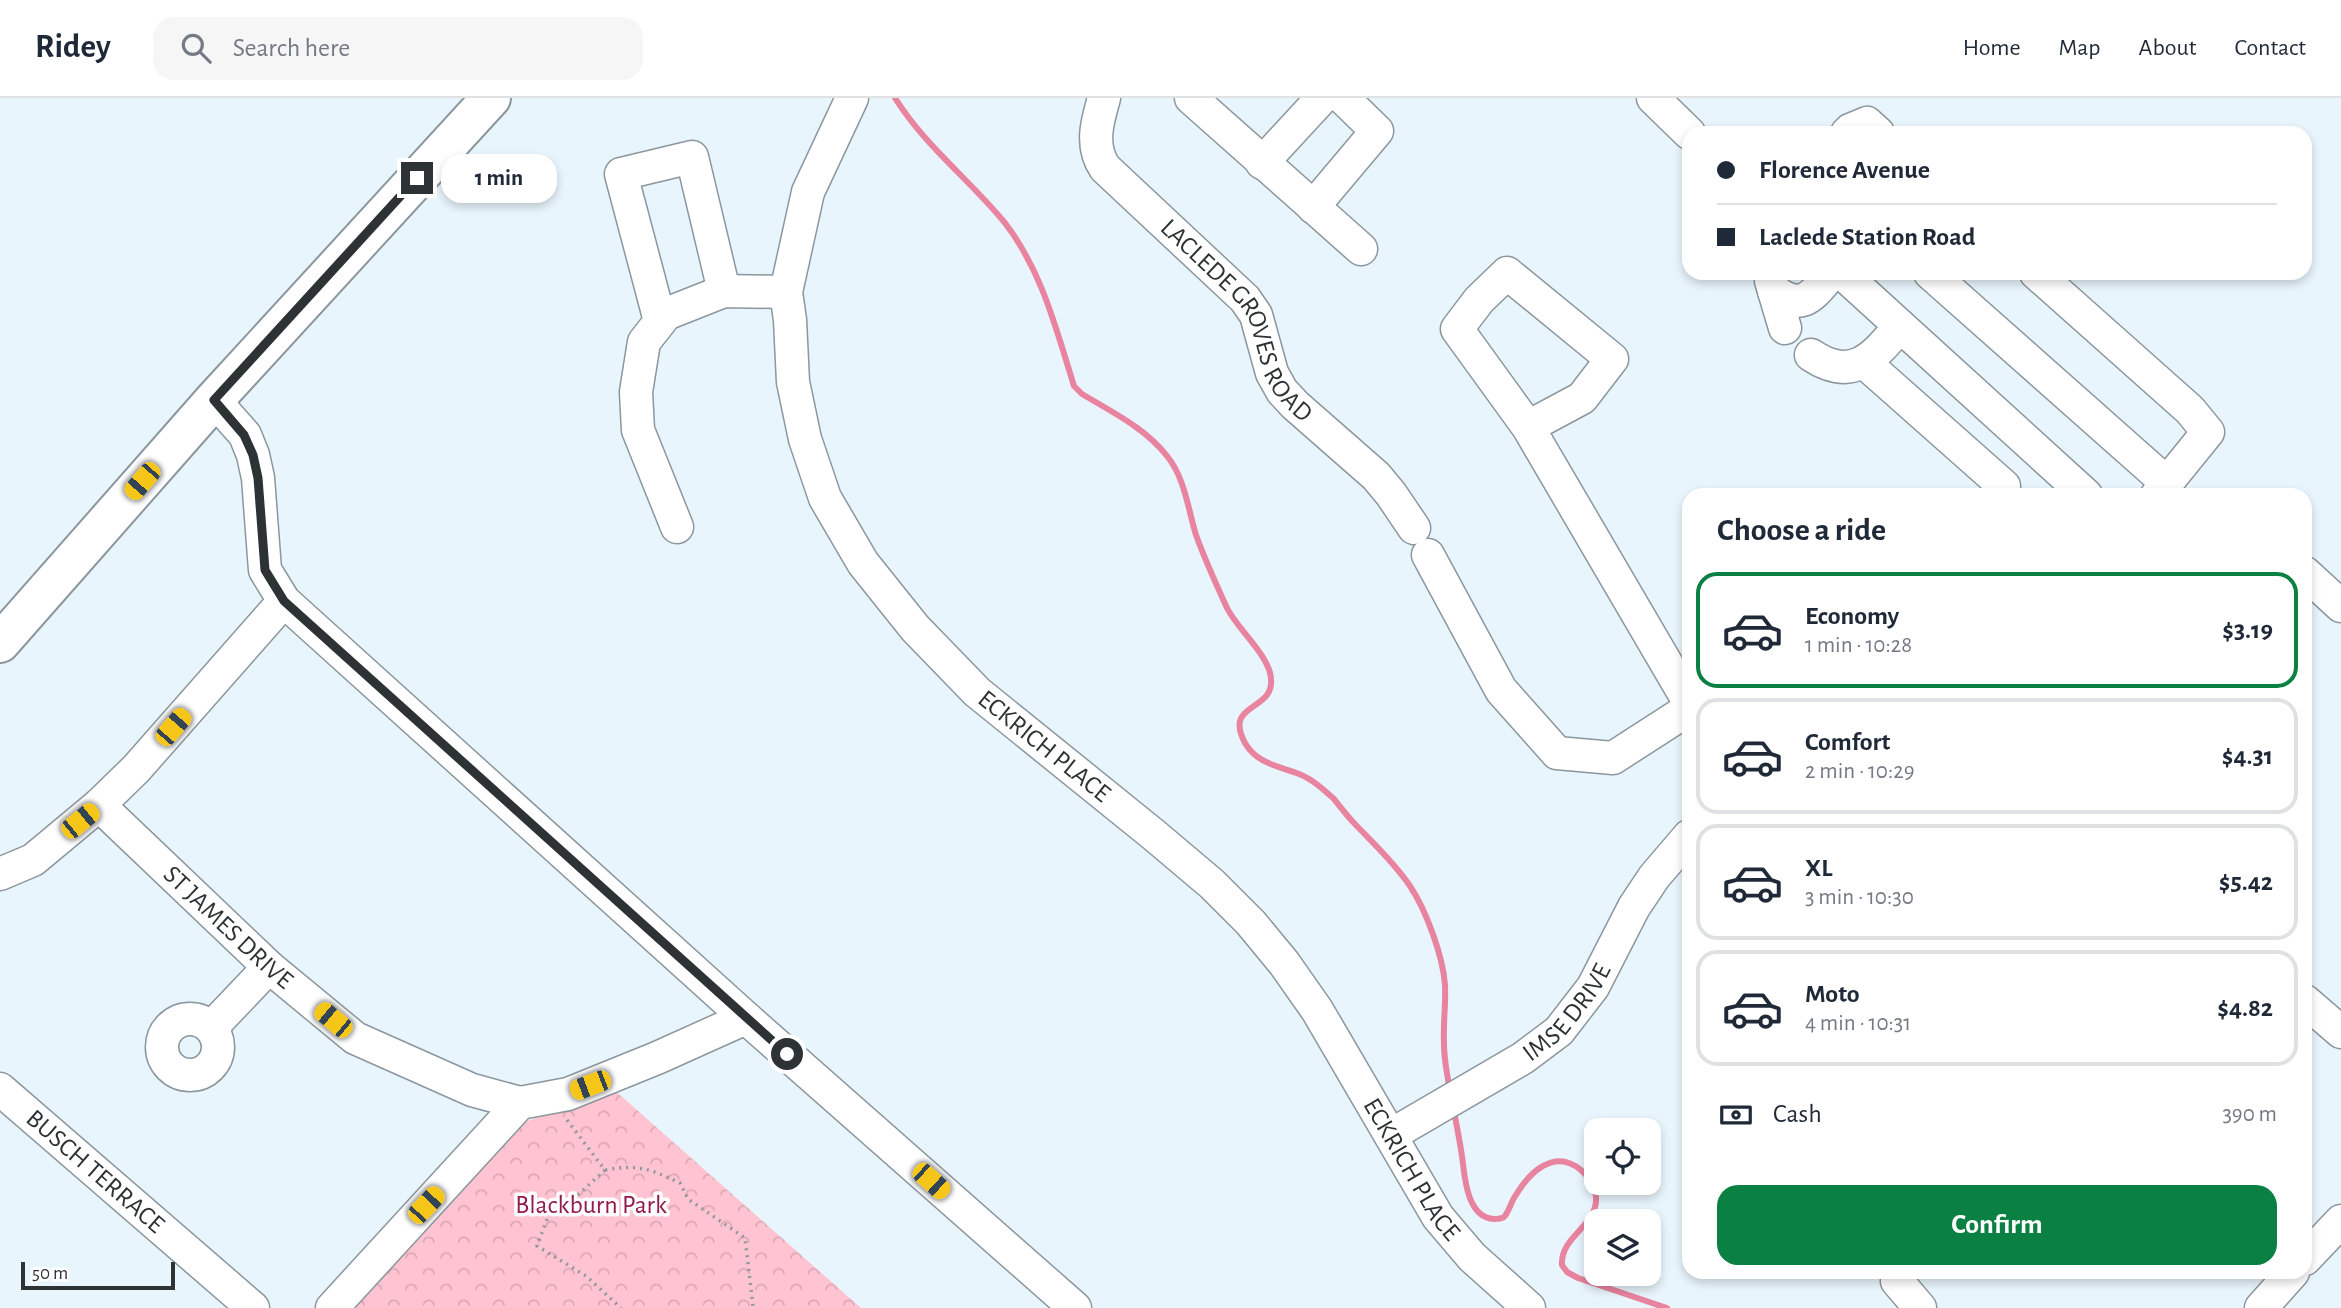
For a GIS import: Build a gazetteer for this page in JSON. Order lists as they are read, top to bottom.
{
  "streets": {
    "street": [
      "LACLEDE GROVES ROAD",
      "ECKRICH PLACE",
      "ST JAMES DRIVE",
      "IMSE DRIVE",
      "BUSCH TERRACE"
    ]
  },
  "crossings": [
    ["ECKRICH PLACE", "IMSE DRIVE"]
  ],
  "parks": ["Blackburn Park"],
  "scale_bar": "50 m",
  "page": {
    "header": "Ridey",
    "search": "Search here",
    "nav": [
      "Home",
      "Map",
      "About",
      "Contact"
    ],
    "banner": ["Florence Avenue", "Laclede Station Road"],
    "bubble": "1 min",
    "heading": "Choose a ride",
    "list": [
      {
        "name": "Economy",
        "note": "1 min · 10:28",
        "value": "$3.19"
      },
      {
        "name": "Comfort",
        "note": "2 min · 10:29",
        "value": "$4.31"
      },
      {
        "name": "XL",
        "note": "3 min · 10:30",
        "value": "$5.42"
      },
      {
        "name": "Moto",
        "note": "4 min · 10:31",
        "value": "$4.82"
      }
    ],
    "pay": ["Cash", "390 m"],
    "buttons": "Confirm",
    "scale": "50 m"
  }
}
